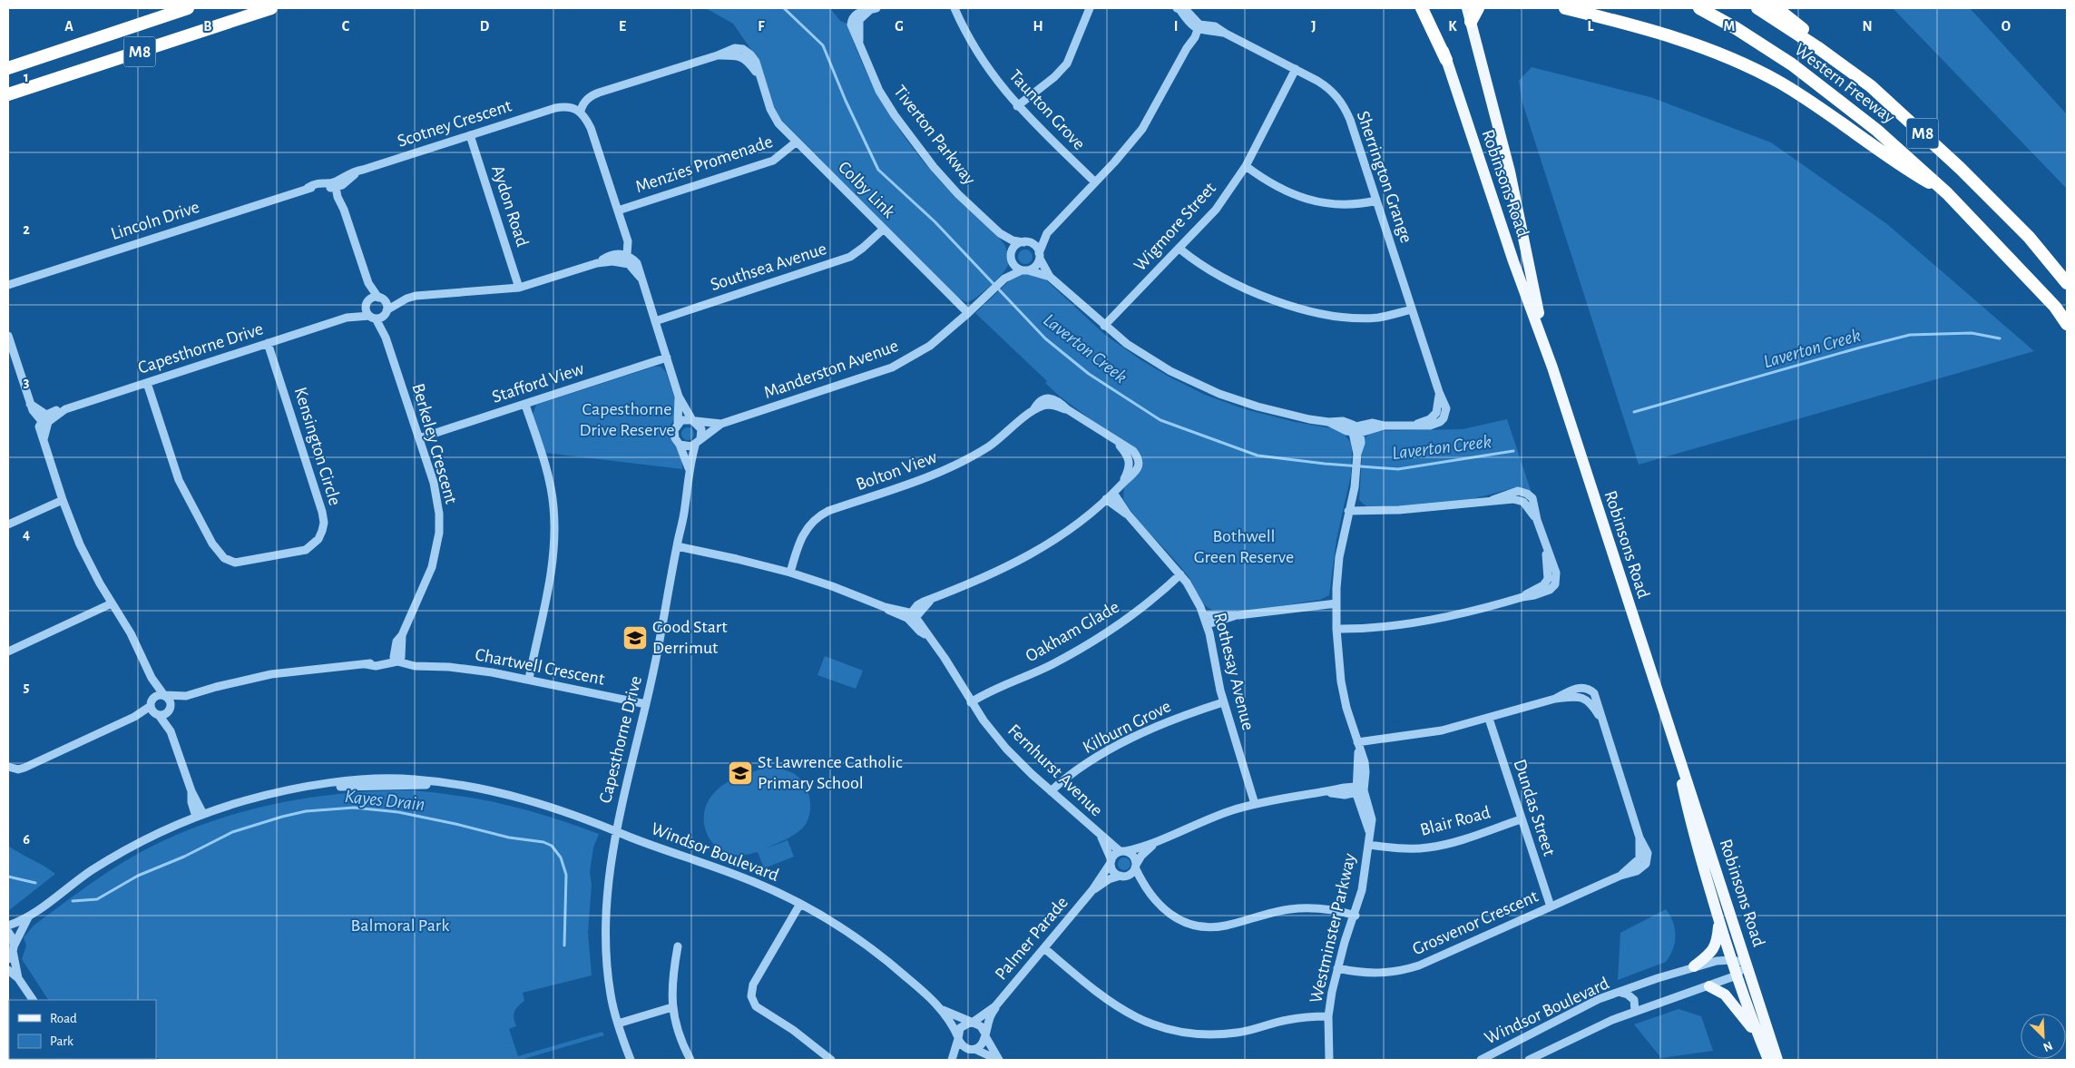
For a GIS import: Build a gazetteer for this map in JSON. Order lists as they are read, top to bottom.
{
  "streets": {
    "highway": ["M8", "Western Freeway"],
    "main road": ["Robinsons Road"],
    "street": [
      "Taunton Grove",
      "Scotney Crescent",
      "Tiverton Parkway",
      "Menzies Promenade",
      "Sherrington Grange",
      "Colby Link",
      "Aydon Road",
      "Lincoln Drive",
      "Wigmore Street",
      "Southsea Avenue",
      "Capesthorne Drive",
      "Manderston Avenue",
      "Stafford View",
      "Berkeley Crescent",
      "Kensington Circle",
      "Bolton View",
      "Oakham Glade",
      "Chartwell Crescent",
      "Rothesay Avenue",
      "Kilburn Grove",
      "Fernhurst Avenue",
      "Dundas Street",
      "Blair Road",
      "Windsor Boulevard",
      "Grosvenor Crescent",
      "Westminster Parkway",
      "Palmer Parade"
    ]
  },
  "crossings": [
    ["Scotney Crescent", "Colby Link"],
    ["Scotney Crescent", "Aydon Road"],
    ["Scotney Crescent", "Lincoln Drive"],
    ["Tiverton Parkway", "Manderston Avenue"],
    ["Menzies Promenade", "Colby Link"],
    ["Sherrington Grange", "Wigmore Street"],
    ["Robinsons Road", "Windsor Boulevard"],
    ["Colby Link", "Southsea Avenue"],
    ["Colby Link", "Manderston Avenue"],
    ["Aydon Road", "Capesthorne Drive"],
    ["Capesthorne Drive", "Manderston Avenue"],
    ["Capesthorne Drive", "Berkeley Crescent"],
    ["Capesthorne Drive", "Kensington Circle"],
    ["Capesthorne Drive", "Chartwell Crescent"],
    ["Capesthorne Drive", "Windsor Boulevard"],
    ["Stafford View", "Berkeley Crescent"],
    ["Berkeley Crescent", "Chartwell Crescent"],
    ["Bolton View", "Rothesay Avenue"],
    ["Oakham Glade", "Rothesay Avenue"],
    ["Oakham Glade", "Fernhurst Avenue"],
    ["Rothesay Avenue", "Kilburn Grove"],
    ["Kilburn Grove", "Fernhurst Avenue"],
    ["Fernhurst Avenue", "Palmer Parade"],
    ["Dundas Street", "Blair Road"],
    ["Dundas Street", "Grosvenor Crescent"],
    ["Blair Road", "Westminster Parkway"],
    ["Windsor Boulevard", "Palmer Parade"],
    ["Grosvenor Crescent", "Westminster Parkway"]
  ],
  "water": ["Laverton Creek", "Kayes Drain"],
  "parks": ["Capesthorne Drive Reserve", "Bothwell Green Reserve", "Balmoral Park"],
  "places": {
    "school or university": ["Good Start Derrimut", "St Lawrence Catholic Primary School"]
  },
  "legend": ["Road", "Park"],
  "north": "bottom right",
  "grid": {
    "columns": [
      "A",
      "B",
      "C",
      "D",
      "E",
      "F",
      "G",
      "H",
      "I",
      "J",
      "K",
      "L",
      "M",
      "N",
      "O"
    ],
    "rows": [
      "1",
      "2",
      "3",
      "4",
      "5",
      "6"
    ]
  }
}
